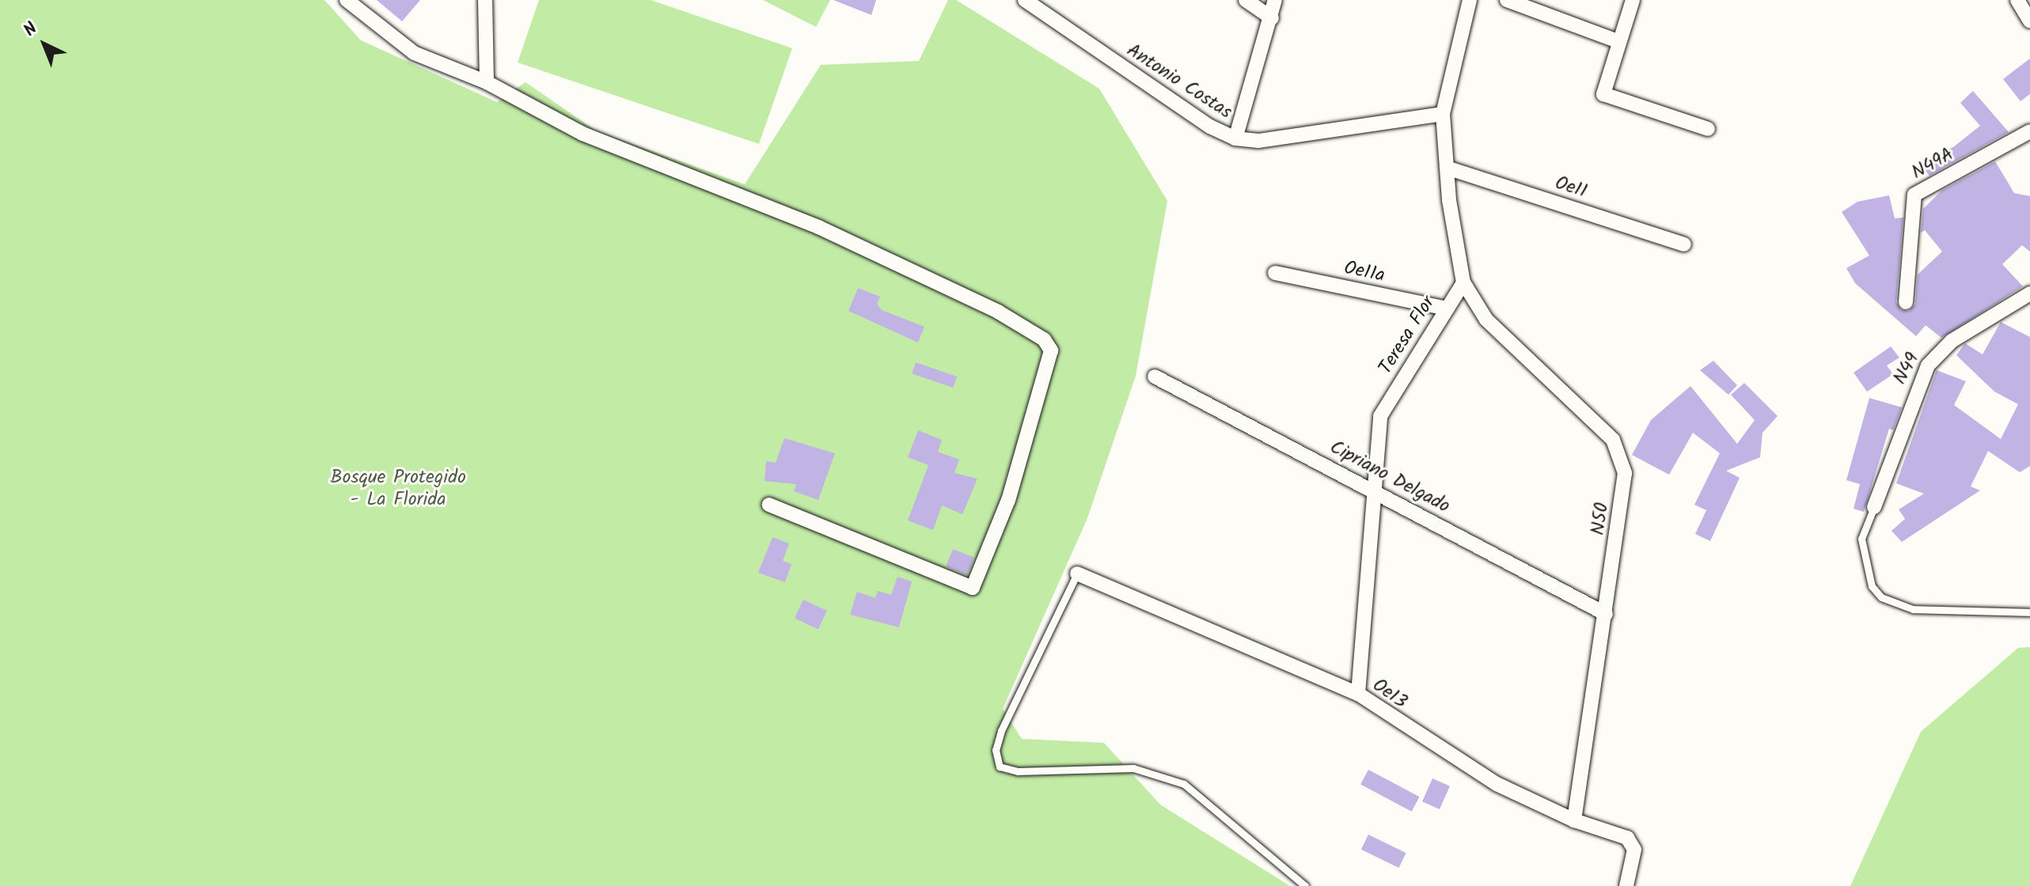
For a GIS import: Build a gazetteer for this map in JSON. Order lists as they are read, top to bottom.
{
  "streets": {
    "street": [
      "Antonio Costas",
      "N49A",
      "Oe11",
      "Oe11a",
      "Teresa Flor",
      "N49",
      "Cipriano Delgado",
      "N50",
      "Oe13"
    ]
  },
  "crossings": [
    ["Oe11a", "Teresa Flor"],
    ["Teresa Flor", "Cipriano Delgado"],
    ["Teresa Flor", "N50"],
    ["Teresa Flor", "Oe13"],
    ["Cipriano Delgado", "N50"],
    ["N50", "Oe13"]
  ],
  "parks": ["Bosque Protegido - La Florida"],
  "north": "top left"
}
